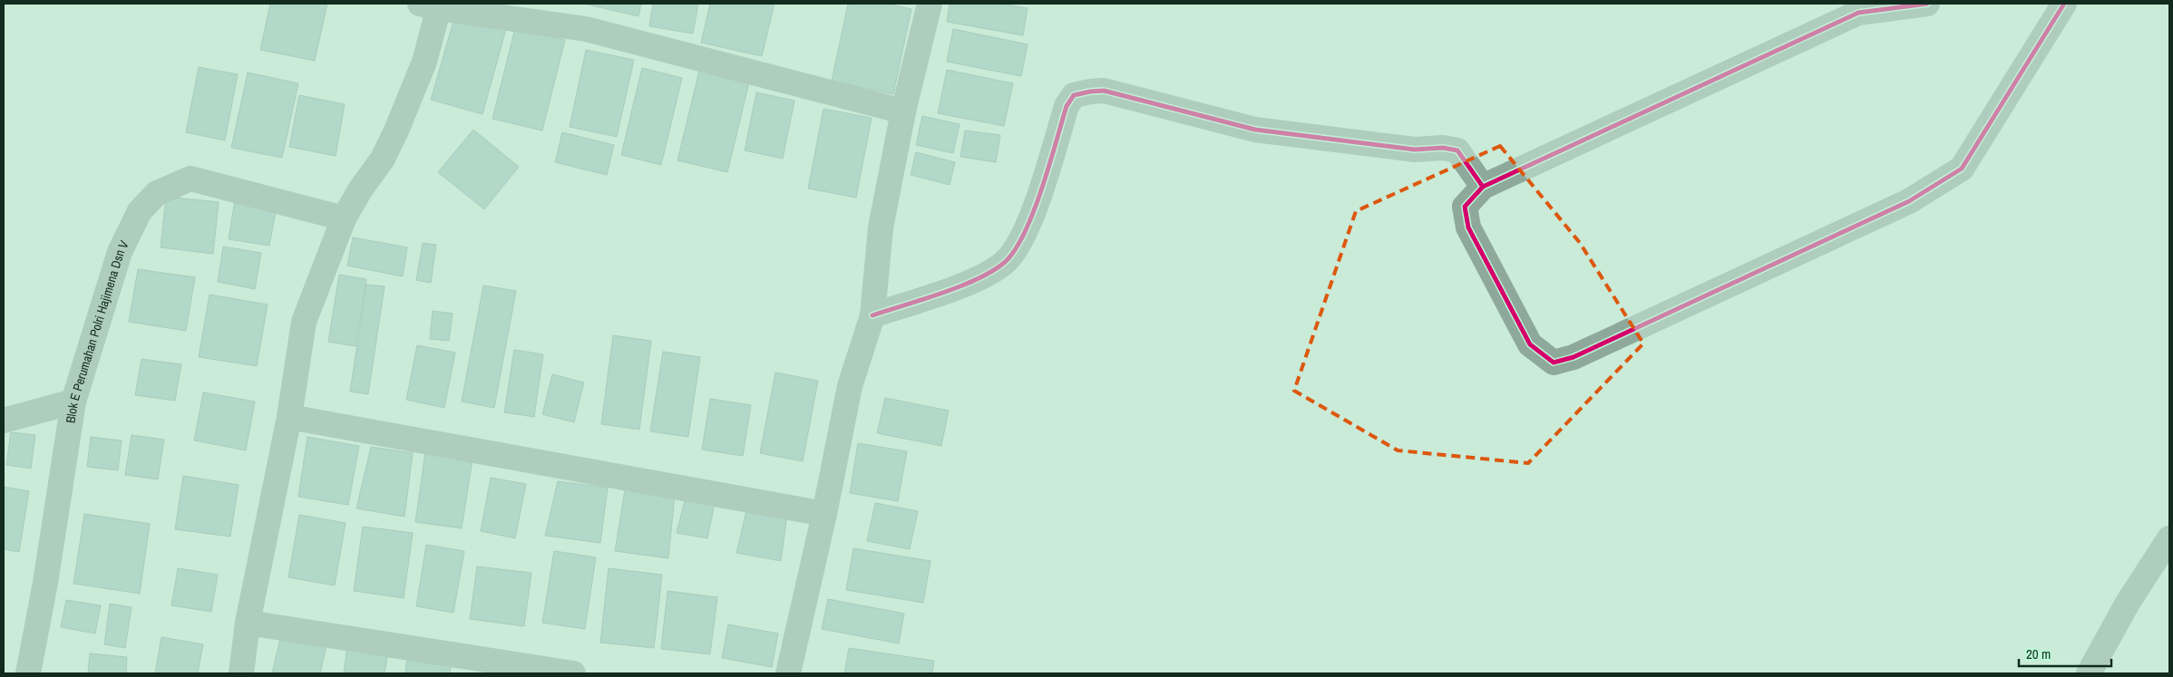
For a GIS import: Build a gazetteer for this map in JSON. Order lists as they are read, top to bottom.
{
  "streets": {
    "street": ["Blok E Perumahan Polri Hajimena Dsn V"]
  },
  "scale_bar": "20 m"
}
